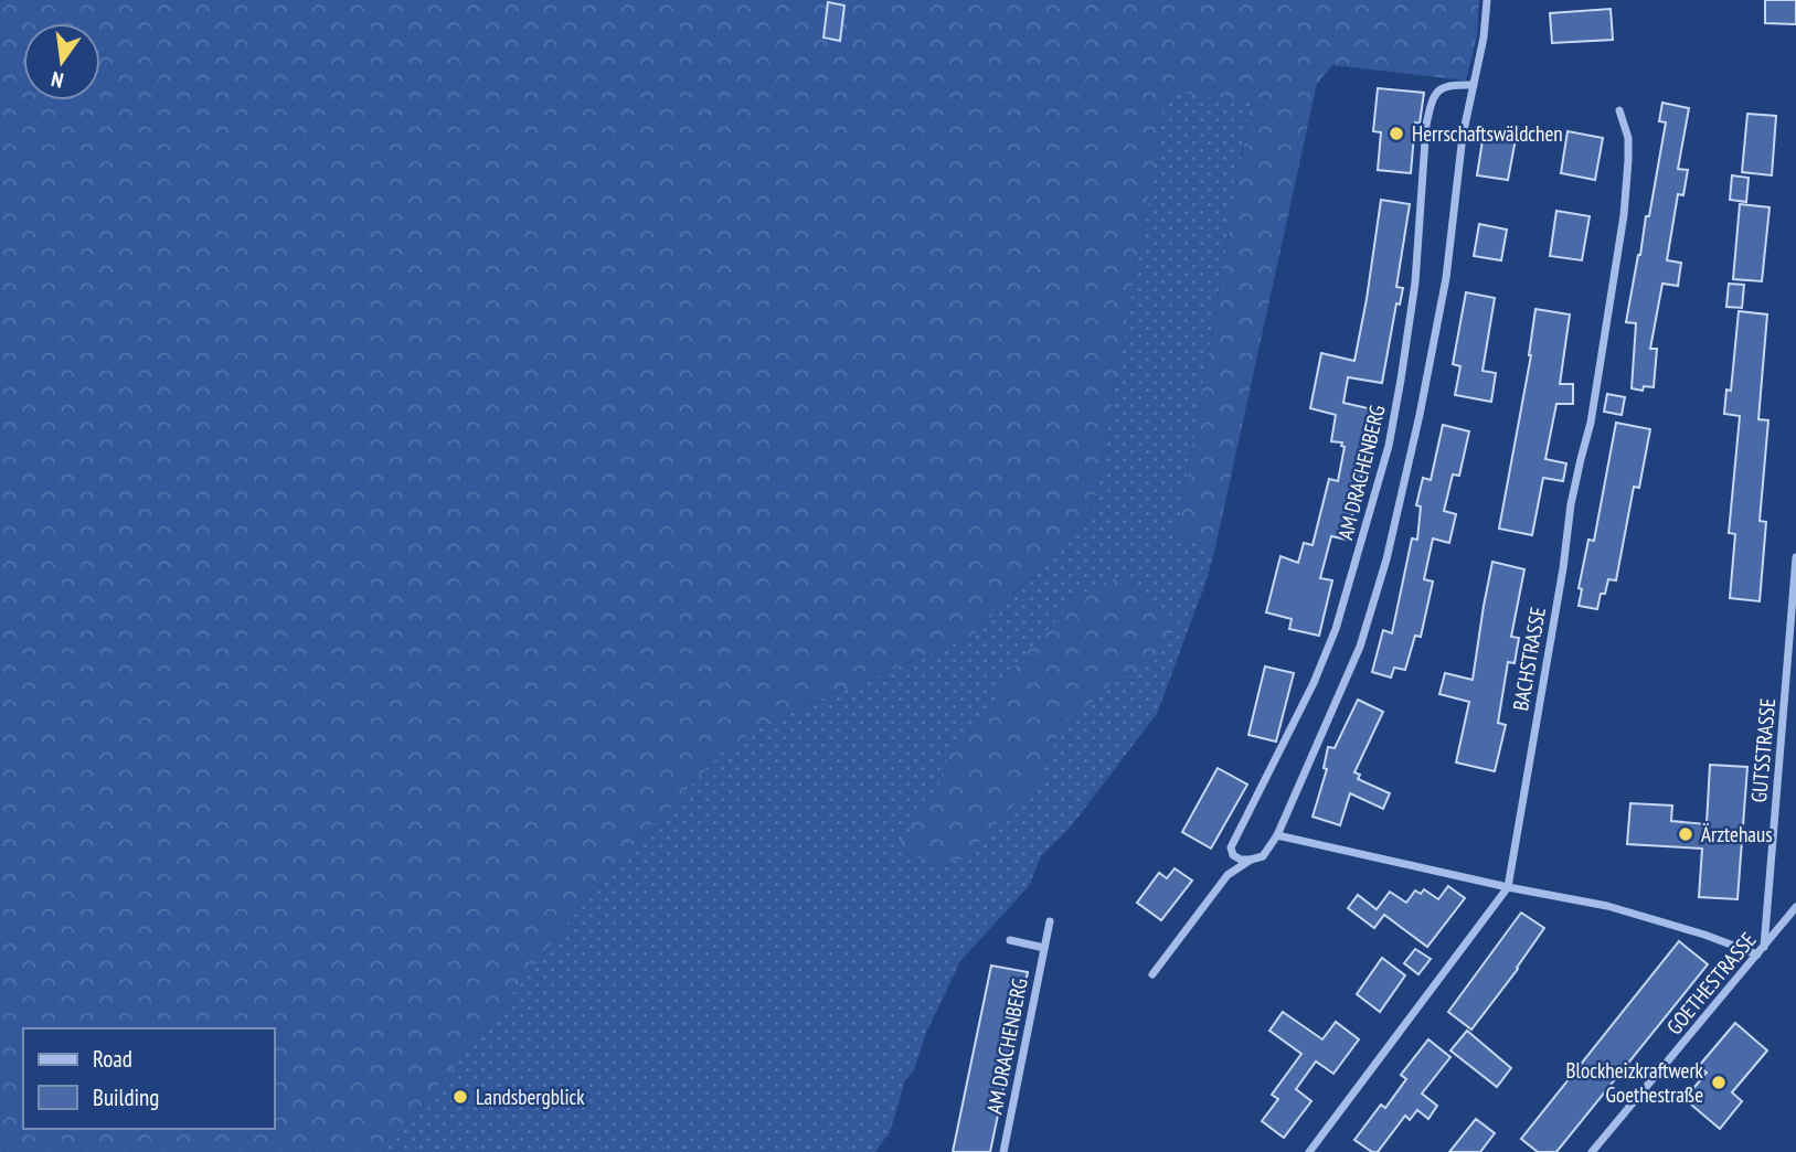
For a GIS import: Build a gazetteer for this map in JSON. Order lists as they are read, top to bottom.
{
  "streets": {
    "street": [
      "AM DRACHENBERG",
      "BACHSTRASSE",
      "GUTSSTRASSE",
      "GOETHESTRASSE"
    ]
  },
  "crossings": [
    ["GUTSSTRASSE", "GOETHESTRASSE"]
  ],
  "places": [
    "Herrschaftswäldchen",
    "Ärztehaus",
    "Blockheizkraftwerk Goethestraße",
    "Landsbergblick"
  ],
  "legend": ["Road", "Building"],
  "north": "bottom"
}
